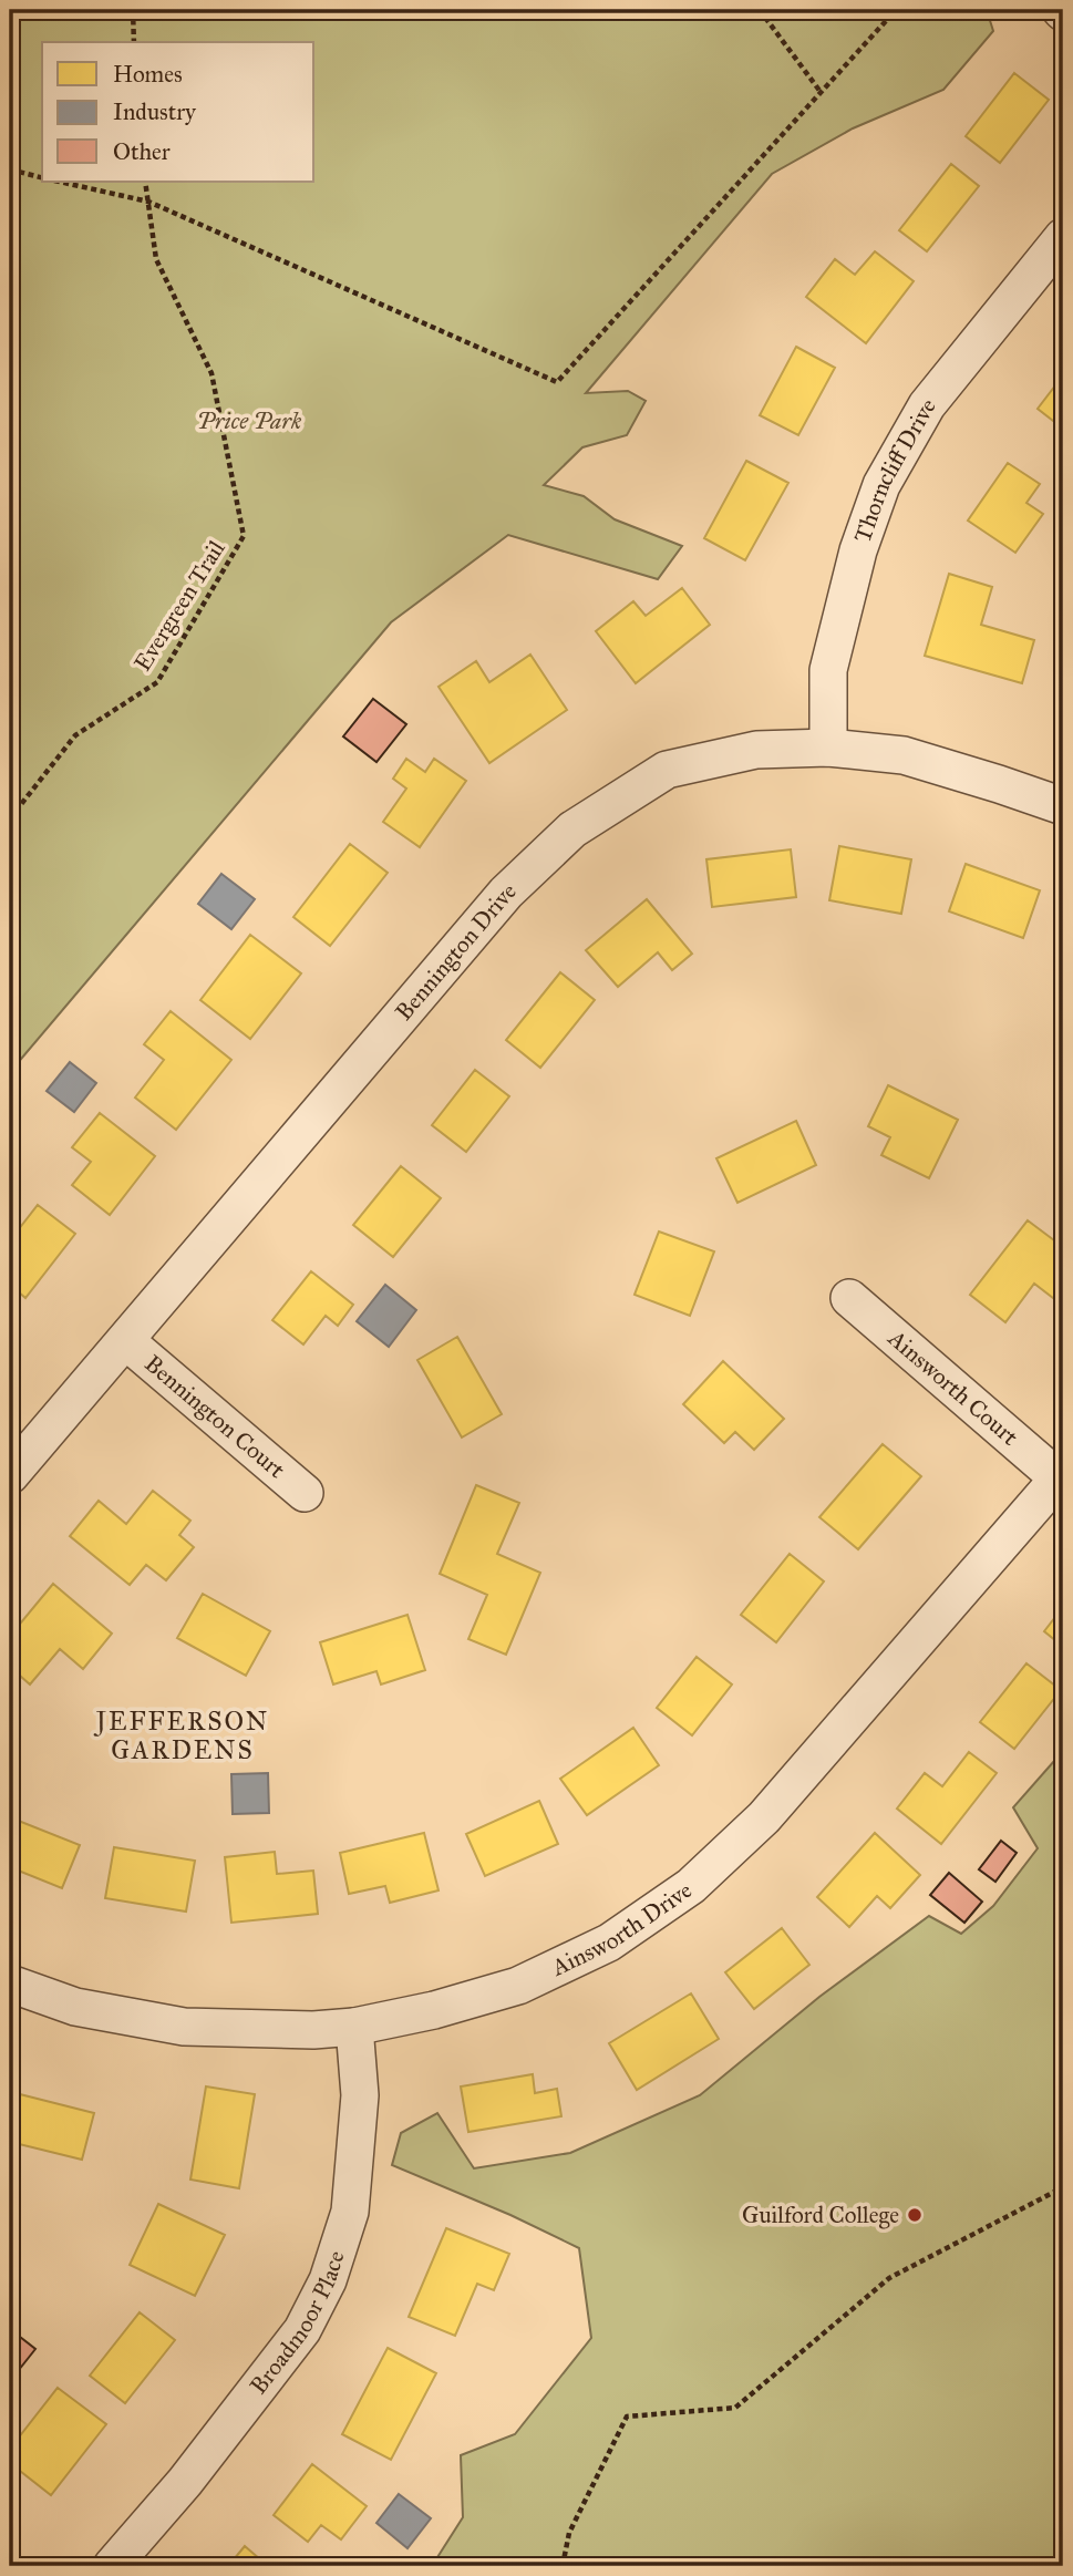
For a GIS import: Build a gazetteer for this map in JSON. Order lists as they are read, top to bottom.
{
  "streets": {
    "street": [
      "Thorncliff Drive",
      "Bennington Drive",
      "Ainsworth Court",
      "Bennington Court",
      "Ainsworth Drive",
      "Broadmoor Place"
    ],
    "path": ["Evergreen Trail"]
  },
  "crossings": [
    ["Thorncliff Drive", "Bennington Drive"],
    ["Bennington Drive", "Bennington Court"],
    ["Ainsworth Court", "Ainsworth Drive"],
    ["Ainsworth Drive", "Broadmoor Place"]
  ],
  "districts": ["JEFFERSON GARDENS"],
  "parks": ["Price Park"],
  "places": ["Guilford College"],
  "legend": ["Homes", "Industry", "Other"]
}
